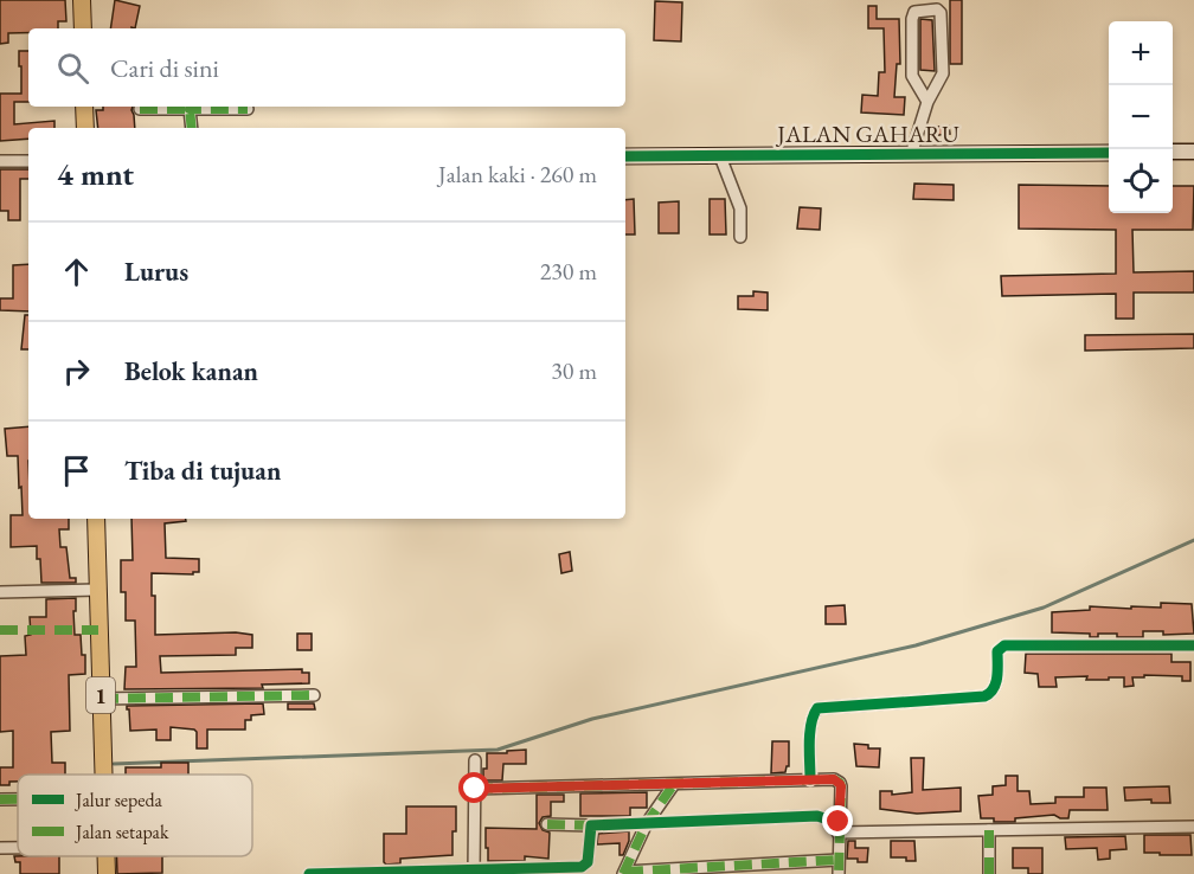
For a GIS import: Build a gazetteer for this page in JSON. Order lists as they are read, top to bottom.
{
  "streets": {
    "main road": ["1"],
    "street": ["JALAN GAHARU"]
  },
  "legend": ["Jalur sepeda", "Jalan setapak"],
  "page": {
    "map_buttons": ["+", "−"],
    "search": "Cari di sini",
    "heading": ["4 mnt", "Jalan kaki · 260 m"],
    "list": [
      ["Lurus", "230 m"],
      ["Belok kanan", "30 m"],
      "Tiba di tujuan"
    ]
  }
}
